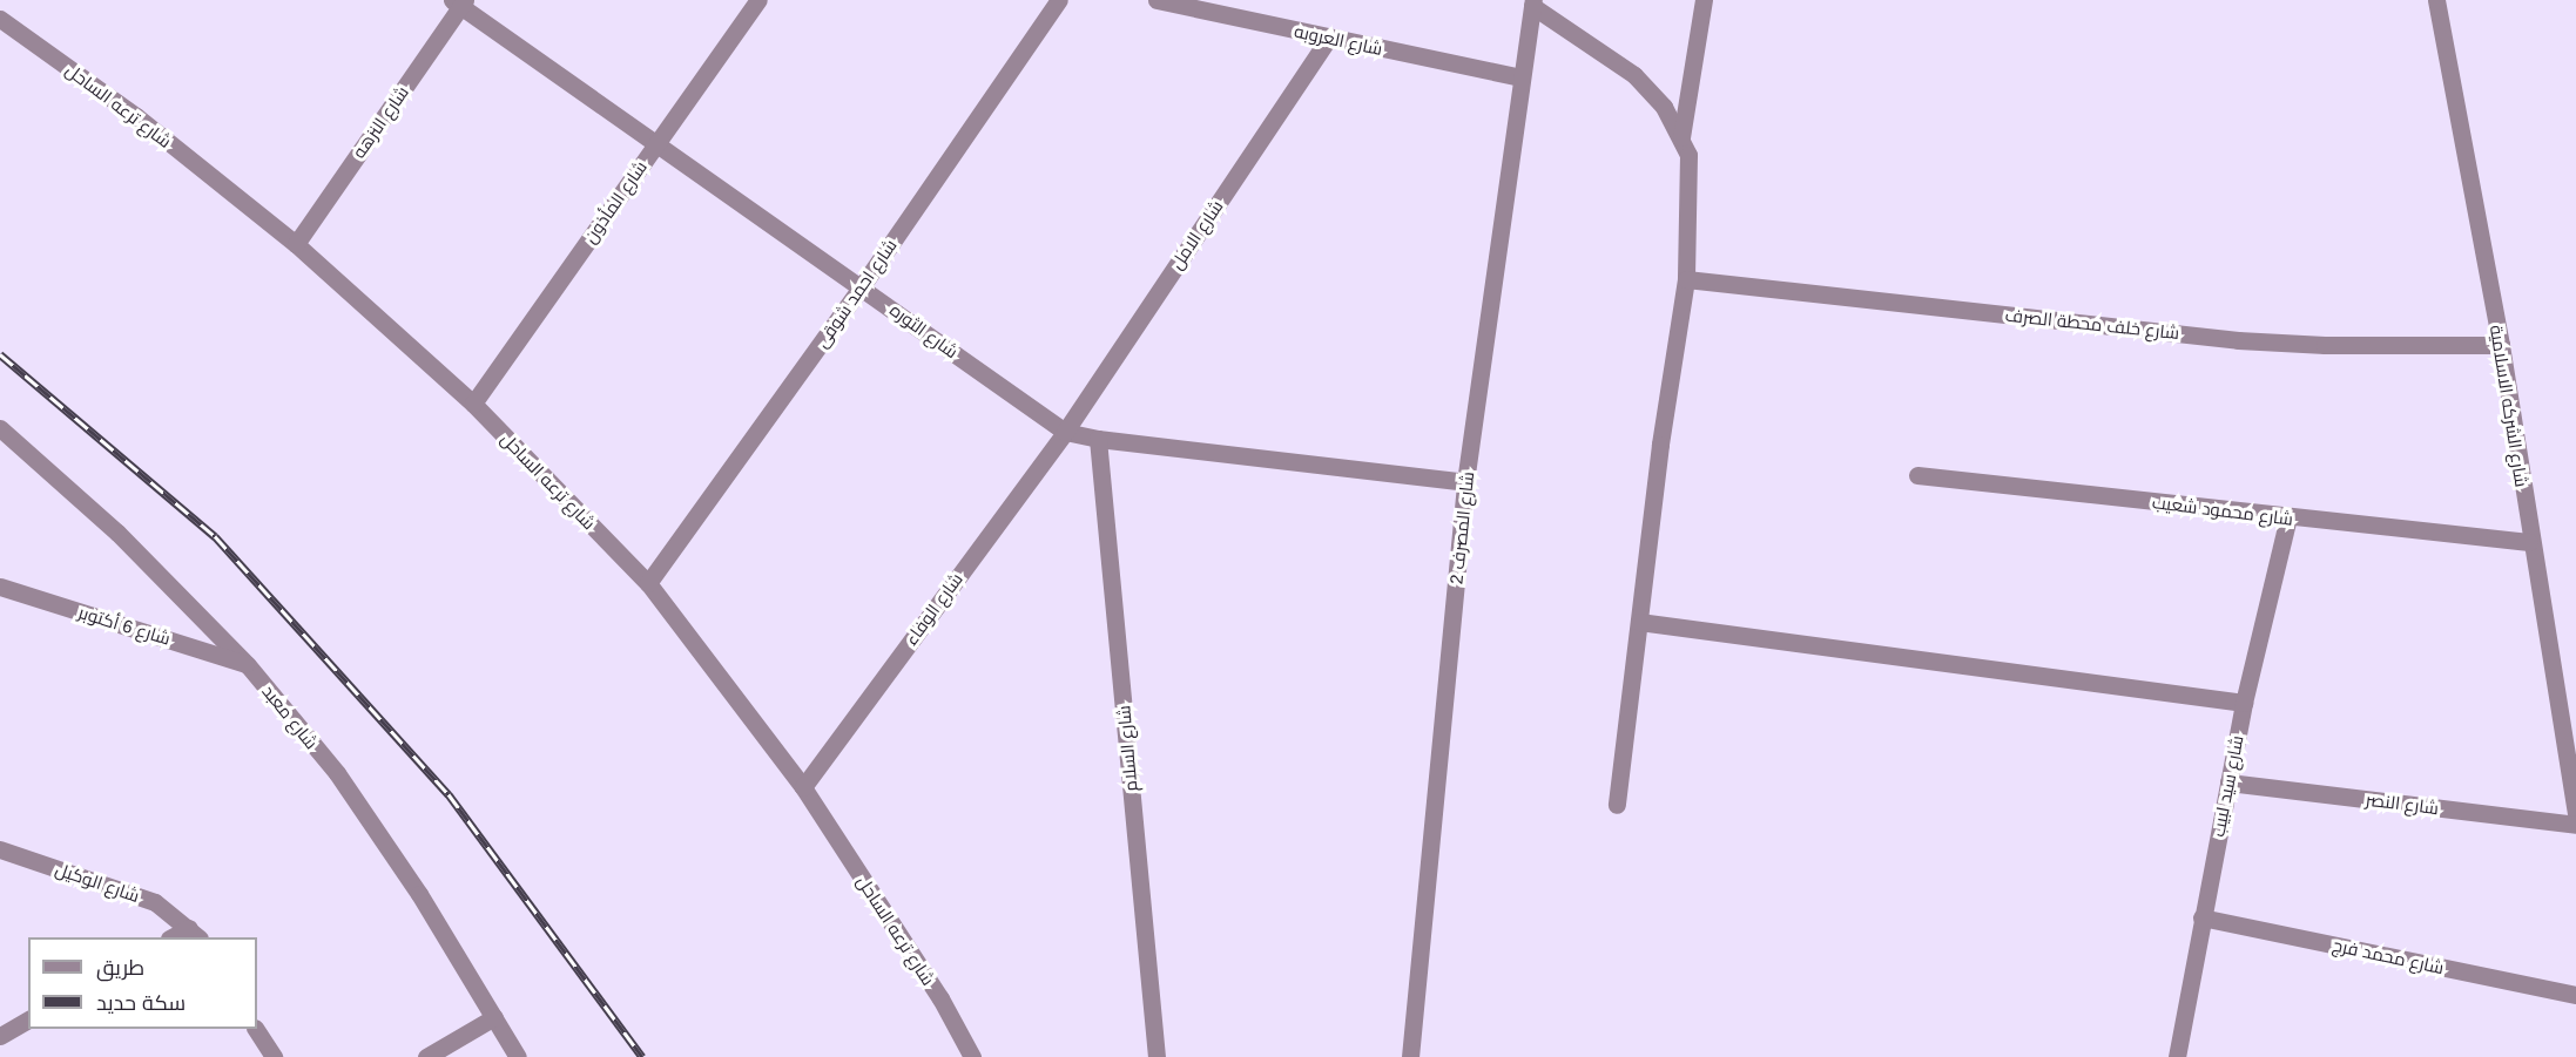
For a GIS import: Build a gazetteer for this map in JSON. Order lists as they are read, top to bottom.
{
  "streets": {
    "street": [
      "شارع العروبه",
      "شارع ترعه الساحل",
      "شارع النزهه",
      "شارع المأذون",
      "شارع الامل",
      "شارع احمد شوقى",
      "شارع خلف محطة الصرف",
      "شارع الثوره",
      "شارع الشركه الاسلامية",
      "شارع محمود شعيب",
      "شارع المصرف 2",
      "شارع الوفاء",
      "شارع 6 أكتوبر",
      "شارع معبد",
      "شارع السلام",
      "شارع سيد لبيب",
      "شارع النصر",
      "شارع الوكيل",
      "شارع محمد فرج"
    ]
  },
  "crossings": [
    ["شارع العروبه", "شارع الامل"],
    ["شارع العروبه", "شارع المصرف 2"],
    ["شارع ترعه الساحل", "شارع النزهه"],
    ["شارع ترعه الساحل", "شارع المأذون"],
    ["شارع ترعه الساحل", "شارع احمد شوقى"],
    ["شارع ترعه الساحل", "شارع الوفاء"],
    ["شارع النزهه", "شارع الثوره"],
    ["شارع المأذون", "شارع الثوره"],
    ["شارع الامل", "شارع الثوره"],
    ["شارع الامل", "شارع الوفاء"],
    ["شارع احمد شوقى", "شارع الثوره"],
    ["شارع خلف محطة الصرف", "شارع الشركه الاسلامية"],
    ["شارع الثوره", "شارع المصرف 2"],
    ["شارع الثوره", "شارع الوفاء"],
    ["شارع الثوره", "شارع السلام"],
    ["شارع الشركه الاسلامية", "شارع محمود شعيب"],
    ["شارع محمود شعيب", "شارع سيد لبيب"],
    ["شارع 6 أكتوبر", "شارع معبد"],
    ["شارع سيد لبيب", "شارع النصر"],
    ["شارع سيد لبيب", "شارع محمد فرج"]
  ],
  "legend": ["طريق", "سكة حديد"]
}
